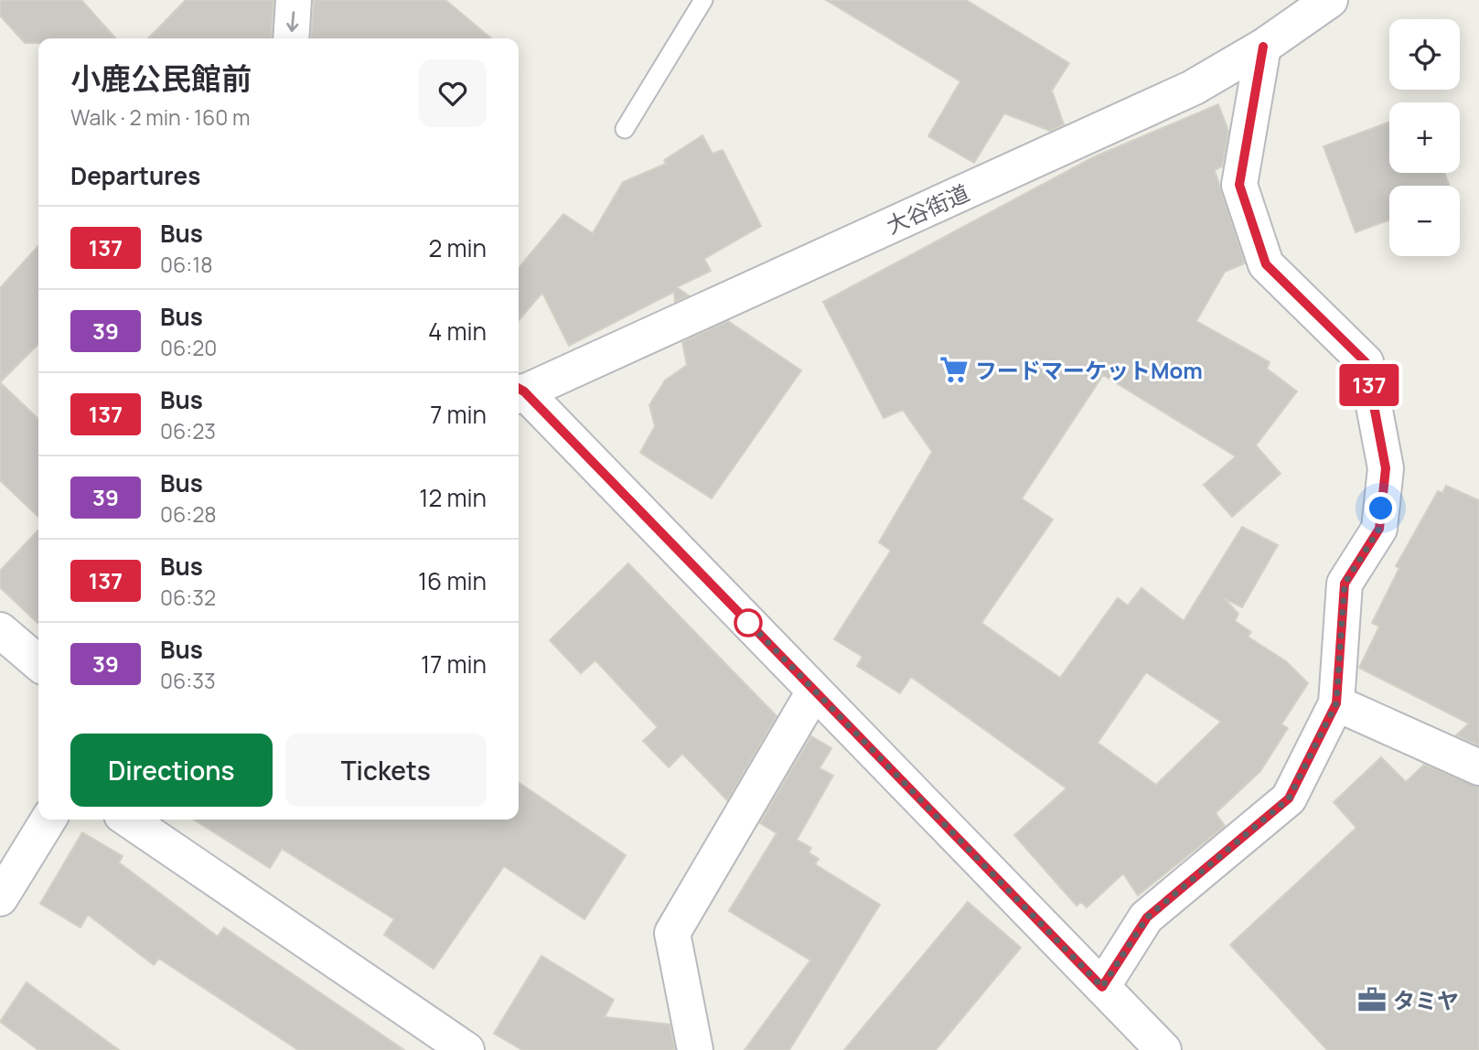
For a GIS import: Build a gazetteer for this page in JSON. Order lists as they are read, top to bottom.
{
  "streets": {
    "street": ["大谷街道"]
  },
  "places": {
    "supermarket": ["フードマーケットMom"],
    "office": ["タミヤ"]
  },
  "lines": ["bus line 137"],
  "page": {
    "on_map": "137",
    "map_buttons": ["+", "−"],
    "heading": [
      ["小鹿公民館前", "Walk · 2 min · 160 m"],
      "Departures"
    ],
    "list": [
      {
        "mark": "137",
        "name": "Bus",
        "note": "06:18",
        "value": "2 min"
      },
      {
        "mark": "39",
        "name": "Bus",
        "note": "06:20",
        "value": "4 min"
      },
      {
        "mark": "137",
        "name": "Bus",
        "note": "06:23",
        "value": "7 min"
      },
      {
        "mark": "39",
        "name": "Bus",
        "note": "06:28",
        "value": "12 min"
      },
      {
        "mark": "137",
        "name": "Bus",
        "note": "06:32",
        "value": "16 min"
      },
      {
        "mark": "39",
        "name": "Bus",
        "note": "06:33",
        "value": "17 min"
      }
    ],
    "buttons": ["Directions", "Tickets"]
  }
}
